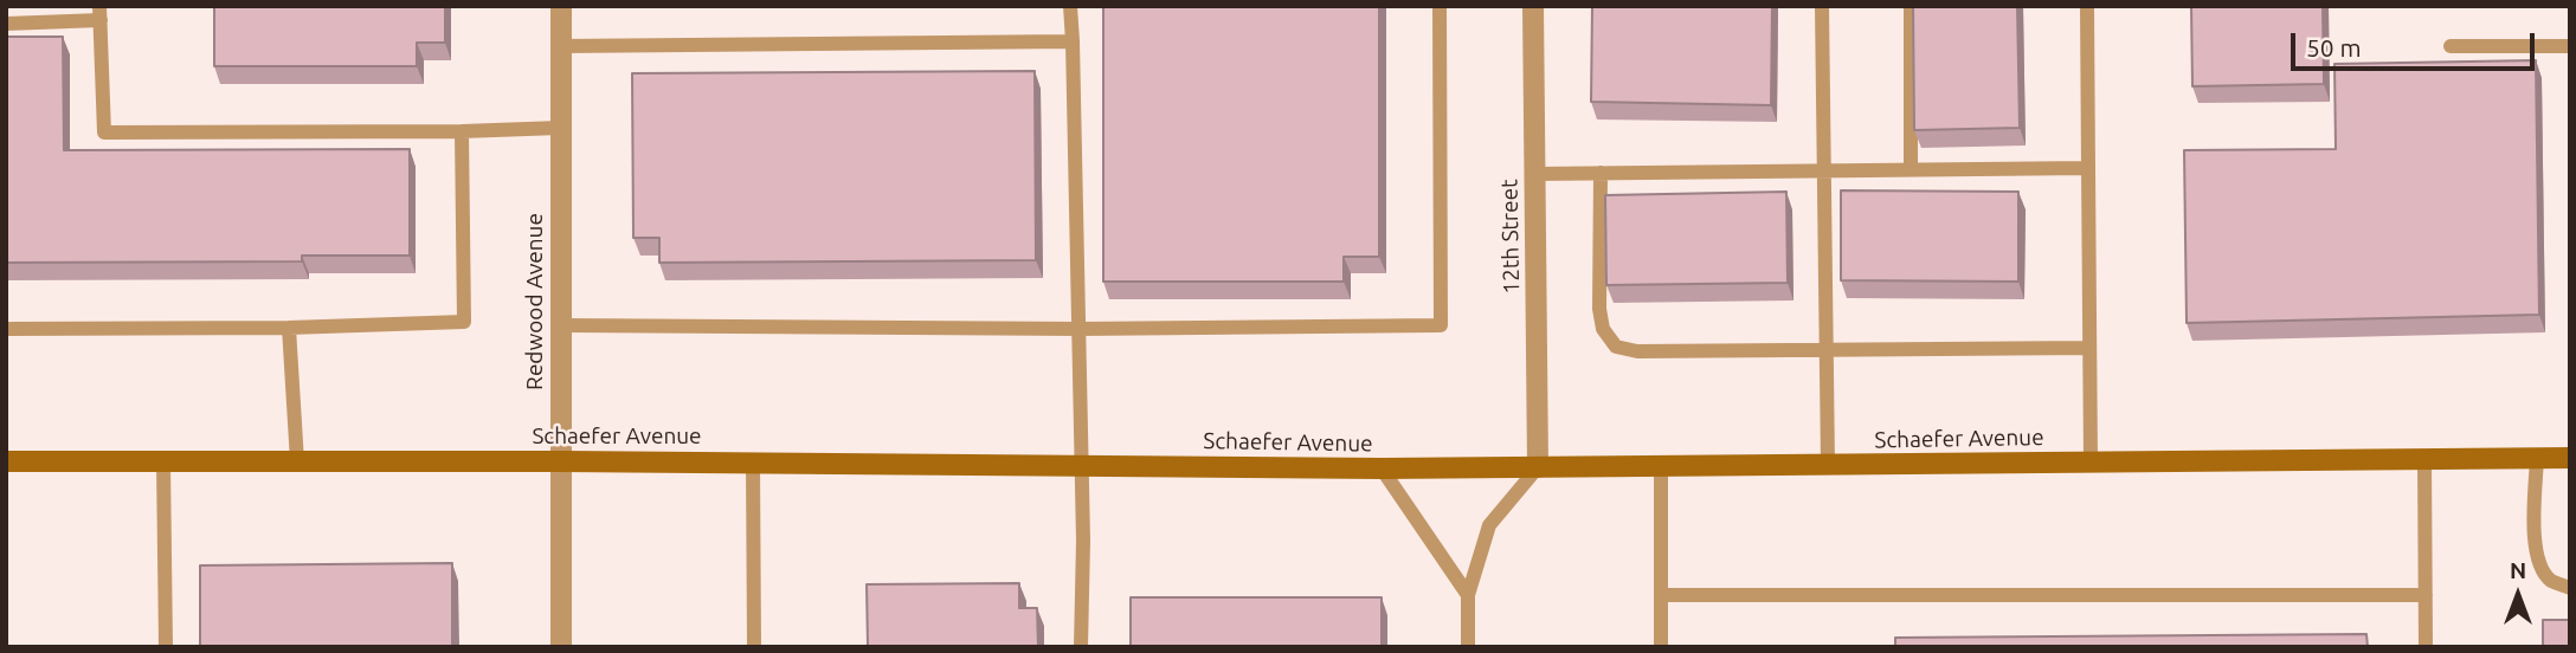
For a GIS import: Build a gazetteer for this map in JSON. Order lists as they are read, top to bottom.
{
  "streets": {
    "street": ["12th Street", "Redwood Avenue", "Schaefer Avenue"]
  },
  "crossings": [
    ["12th Street", "Schaefer Avenue"],
    ["Redwood Avenue", "Schaefer Avenue"]
  ],
  "scale_bar": "50 m",
  "north": "top"
}
